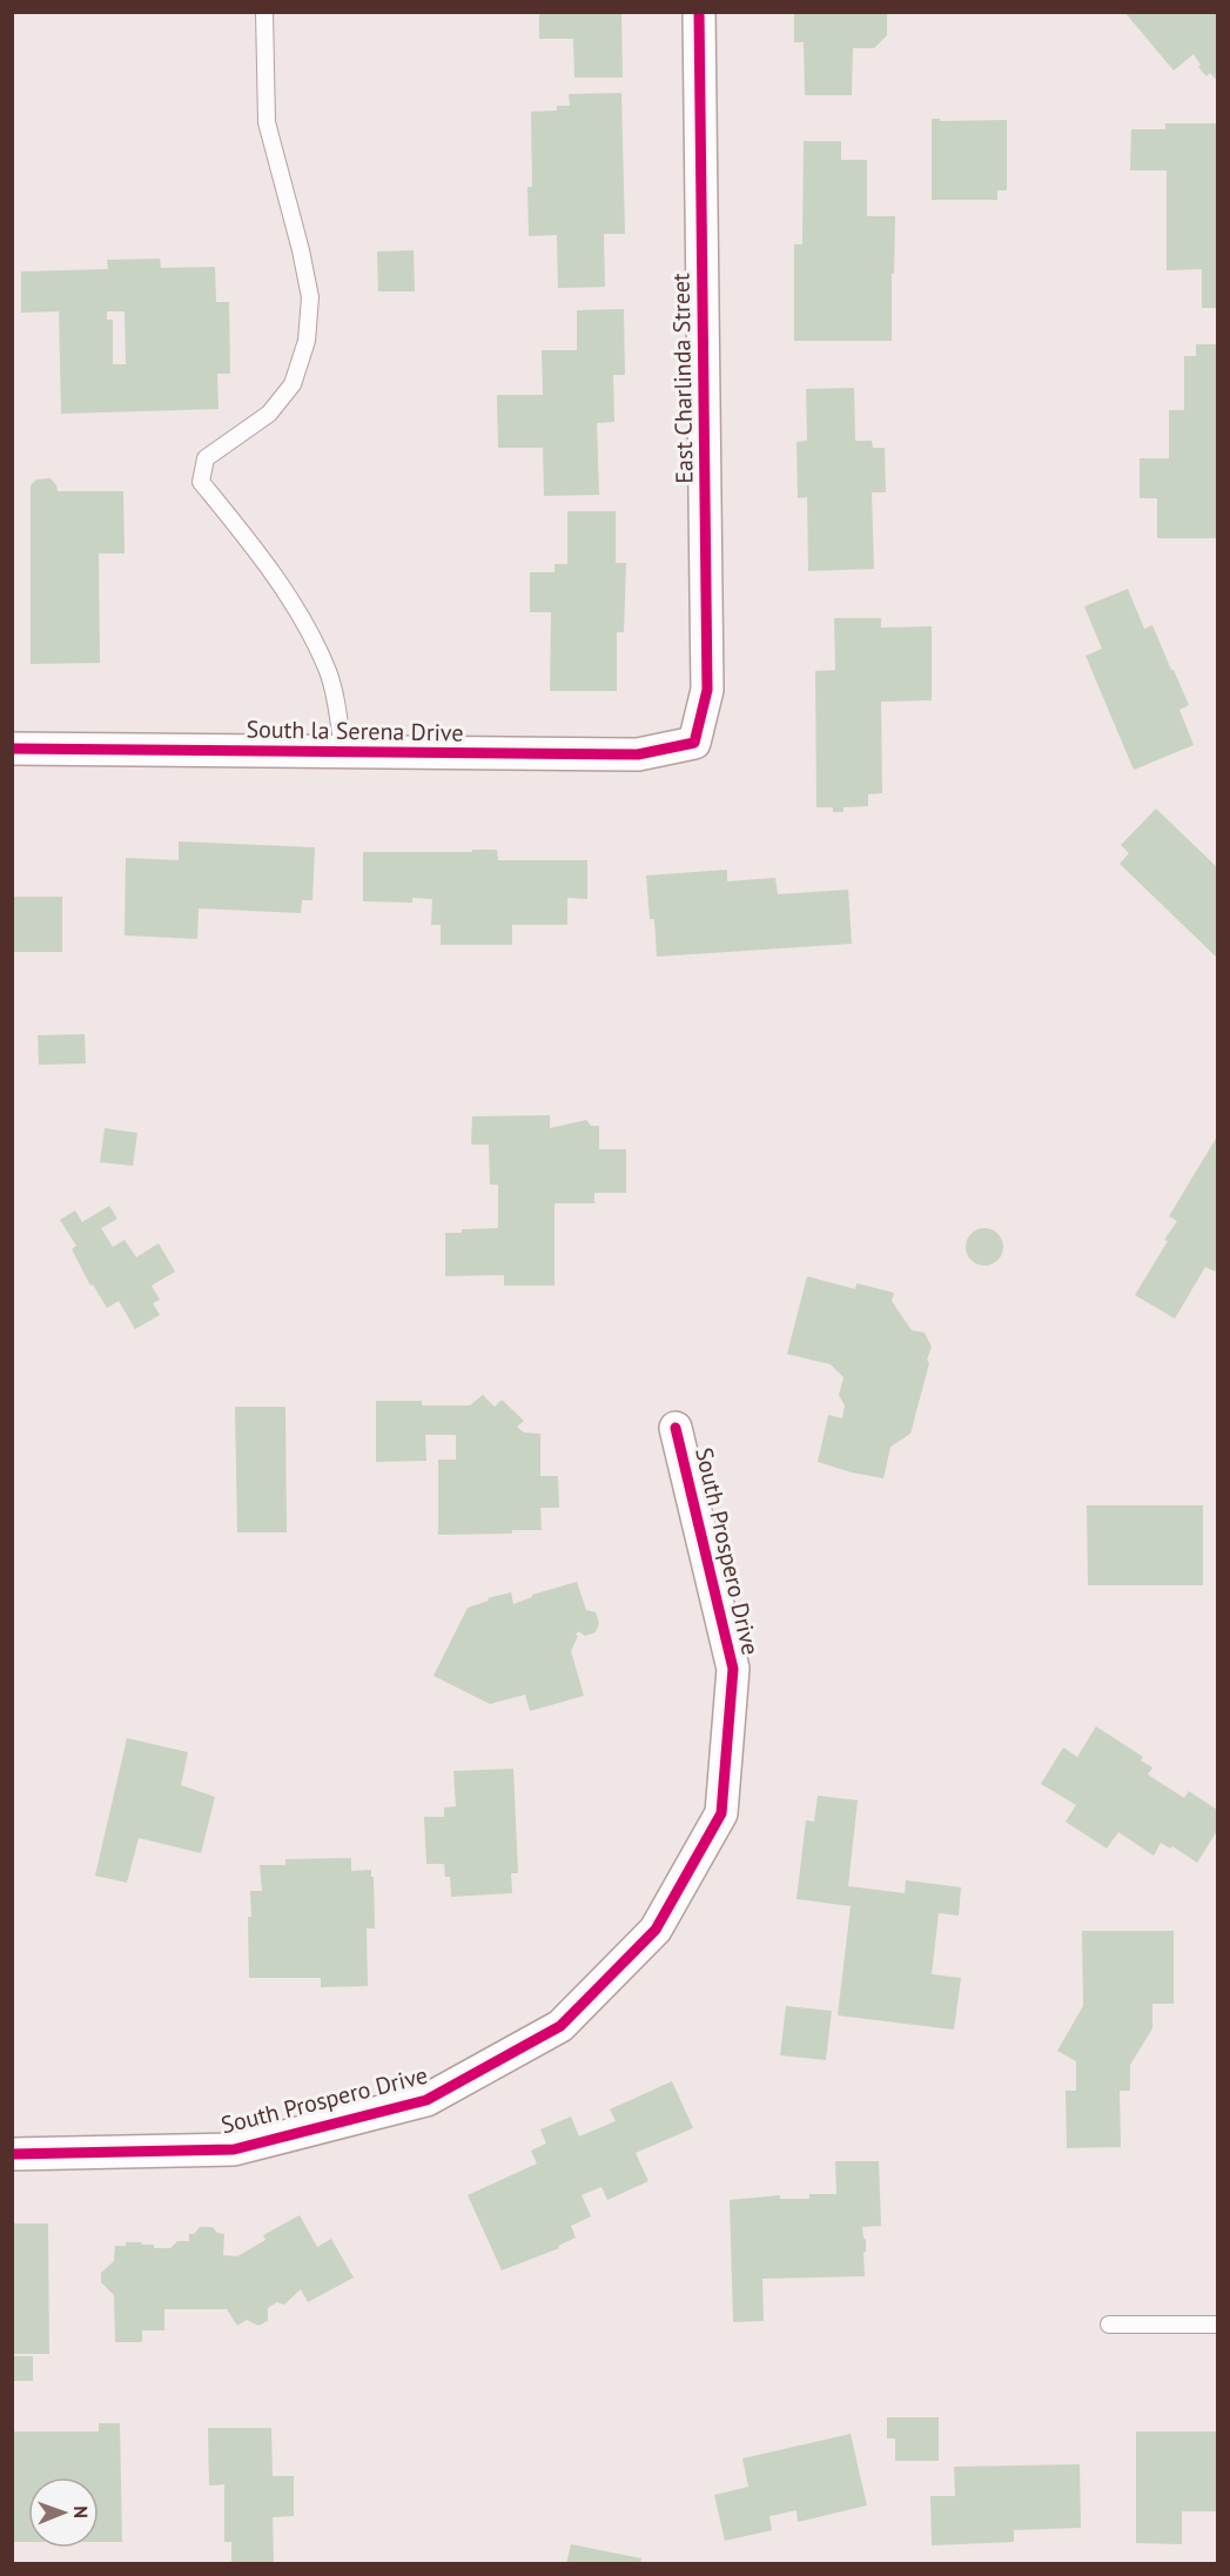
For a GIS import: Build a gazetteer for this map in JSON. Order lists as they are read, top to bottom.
{
  "streets": {
    "street": ["East Charlinda Street", "South la Serena Drive", "South Prospero Drive"]
  },
  "crossings": [
    ["East Charlinda Street", "South la Serena Drive"]
  ],
  "north": "right"
}
